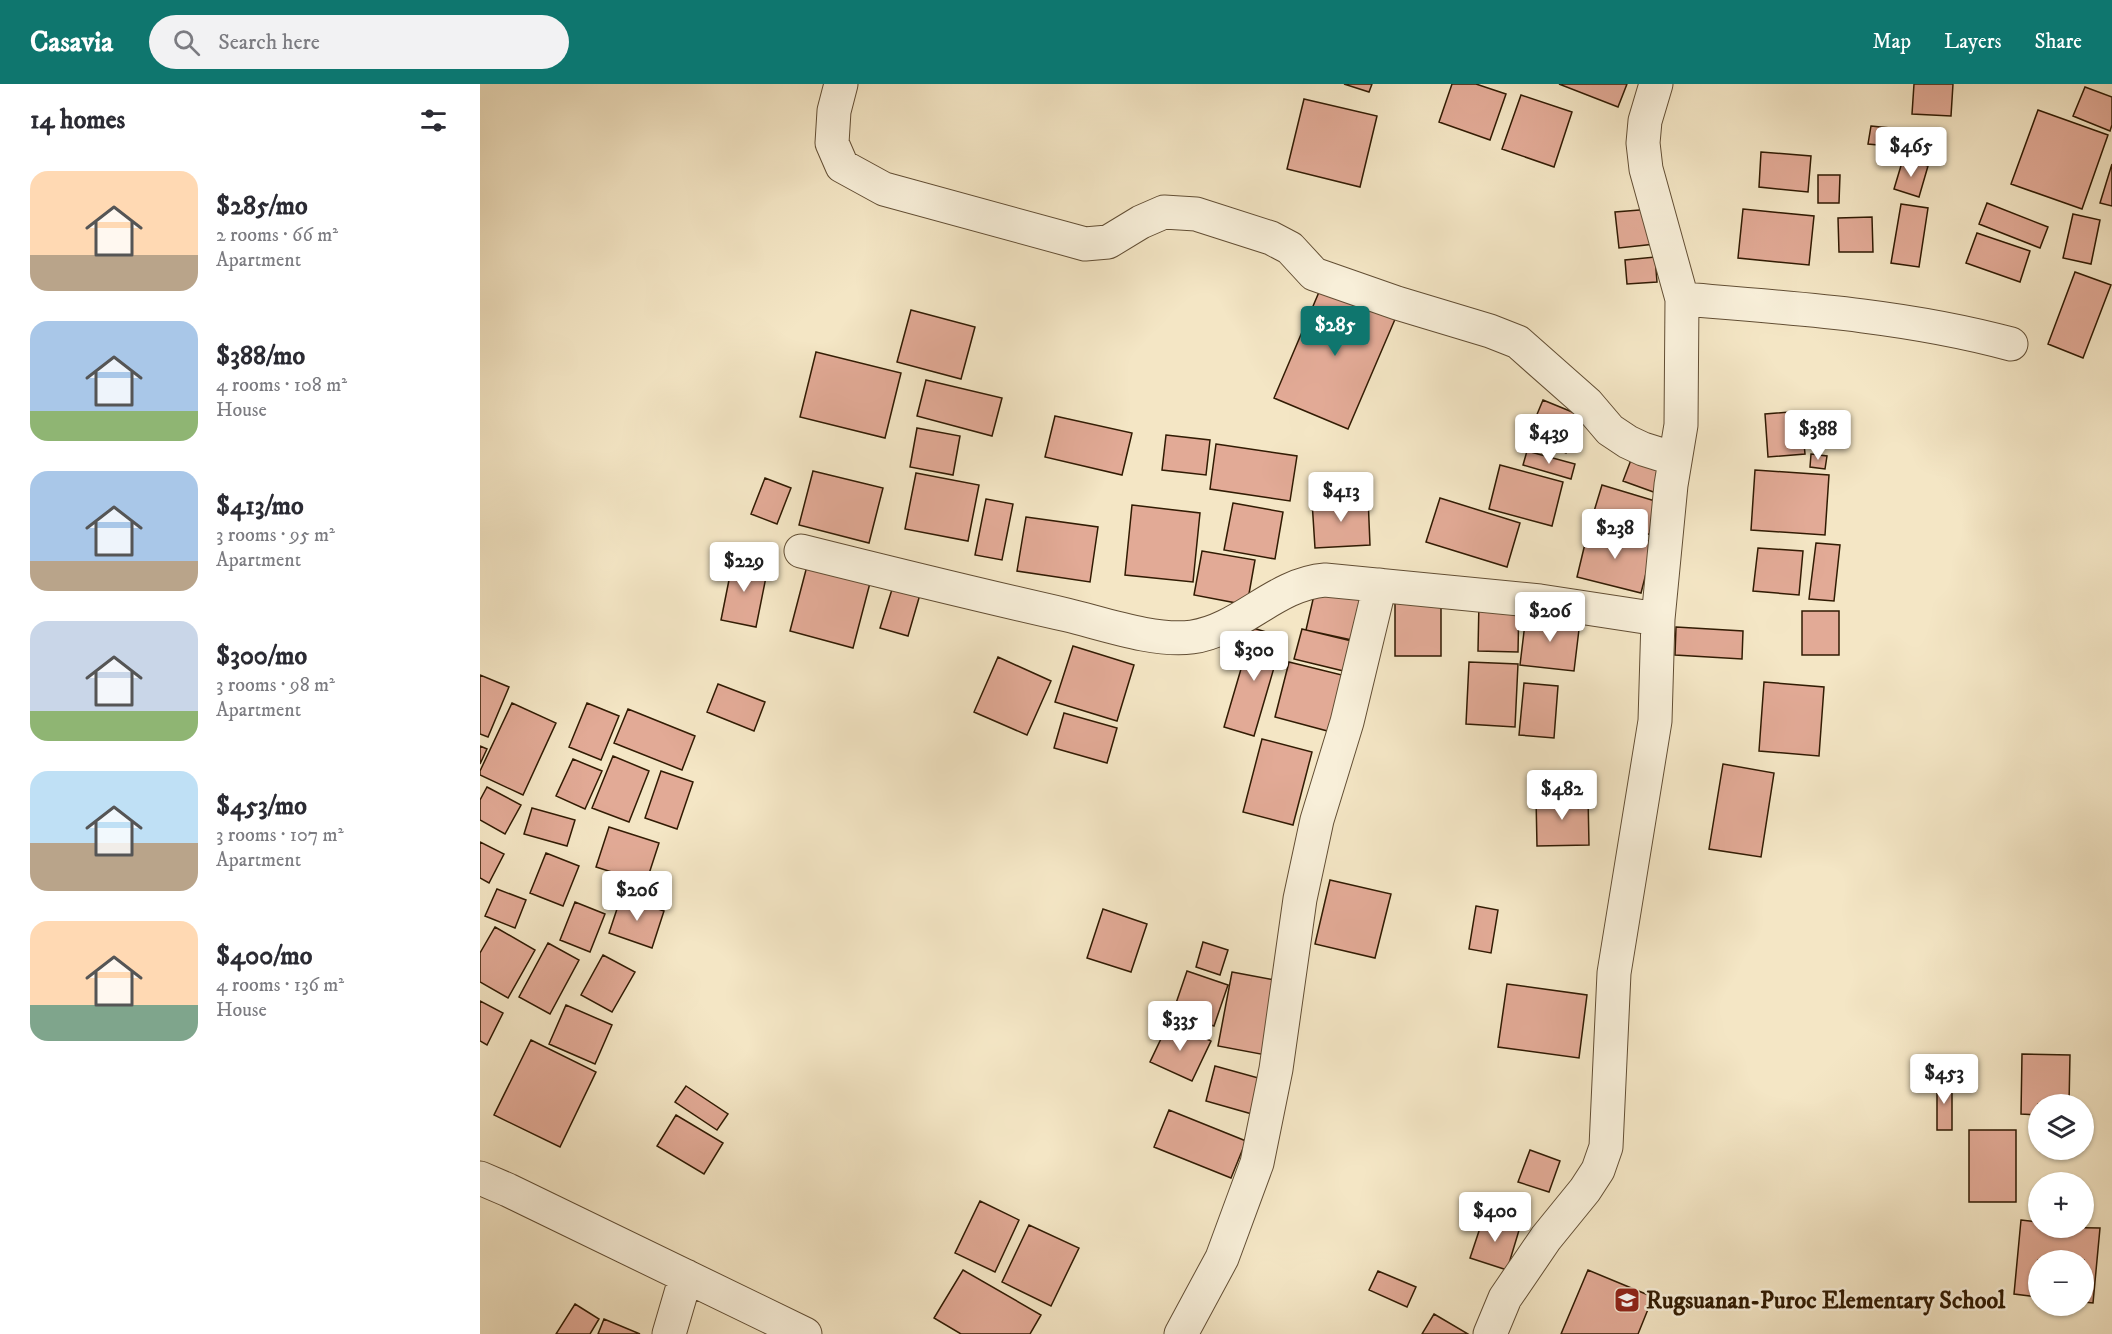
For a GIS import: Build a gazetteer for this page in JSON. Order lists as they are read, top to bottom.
{
  "places": {
    "school or university": ["Rugsuanan-Puroc Elementary School"]
  },
  "page": {
    "header": "Casavia",
    "search": "Search here",
    "nav": ["Map", "Layers", "Share"],
    "heading": "14 homes",
    "price": [
      "$465",
      "$285",
      "$388",
      "$439",
      "$413",
      "$238",
      "$229",
      "$206",
      "$300",
      "$482",
      "$206",
      "$335",
      "$453",
      "$400"
    ],
    "list": [
      {
        "name": "$285/mo",
        "note": "2 rooms · 66 m² · Apartment"
      },
      {
        "name": "$388/mo",
        "note": "4 rooms · 108 m² · House"
      },
      {
        "name": "$413/mo",
        "note": "3 rooms · 95 m² · Apartment"
      },
      {
        "name": "$300/mo",
        "note": "3 rooms · 98 m² · Apartment"
      },
      {
        "name": "$453/mo",
        "note": "3 rooms · 107 m² · Apartment"
      },
      {
        "name": "$400/mo",
        "note": "4 rooms · 136 m² · House"
      }
    ],
    "map_buttons": ["+", "−"]
  }
}
